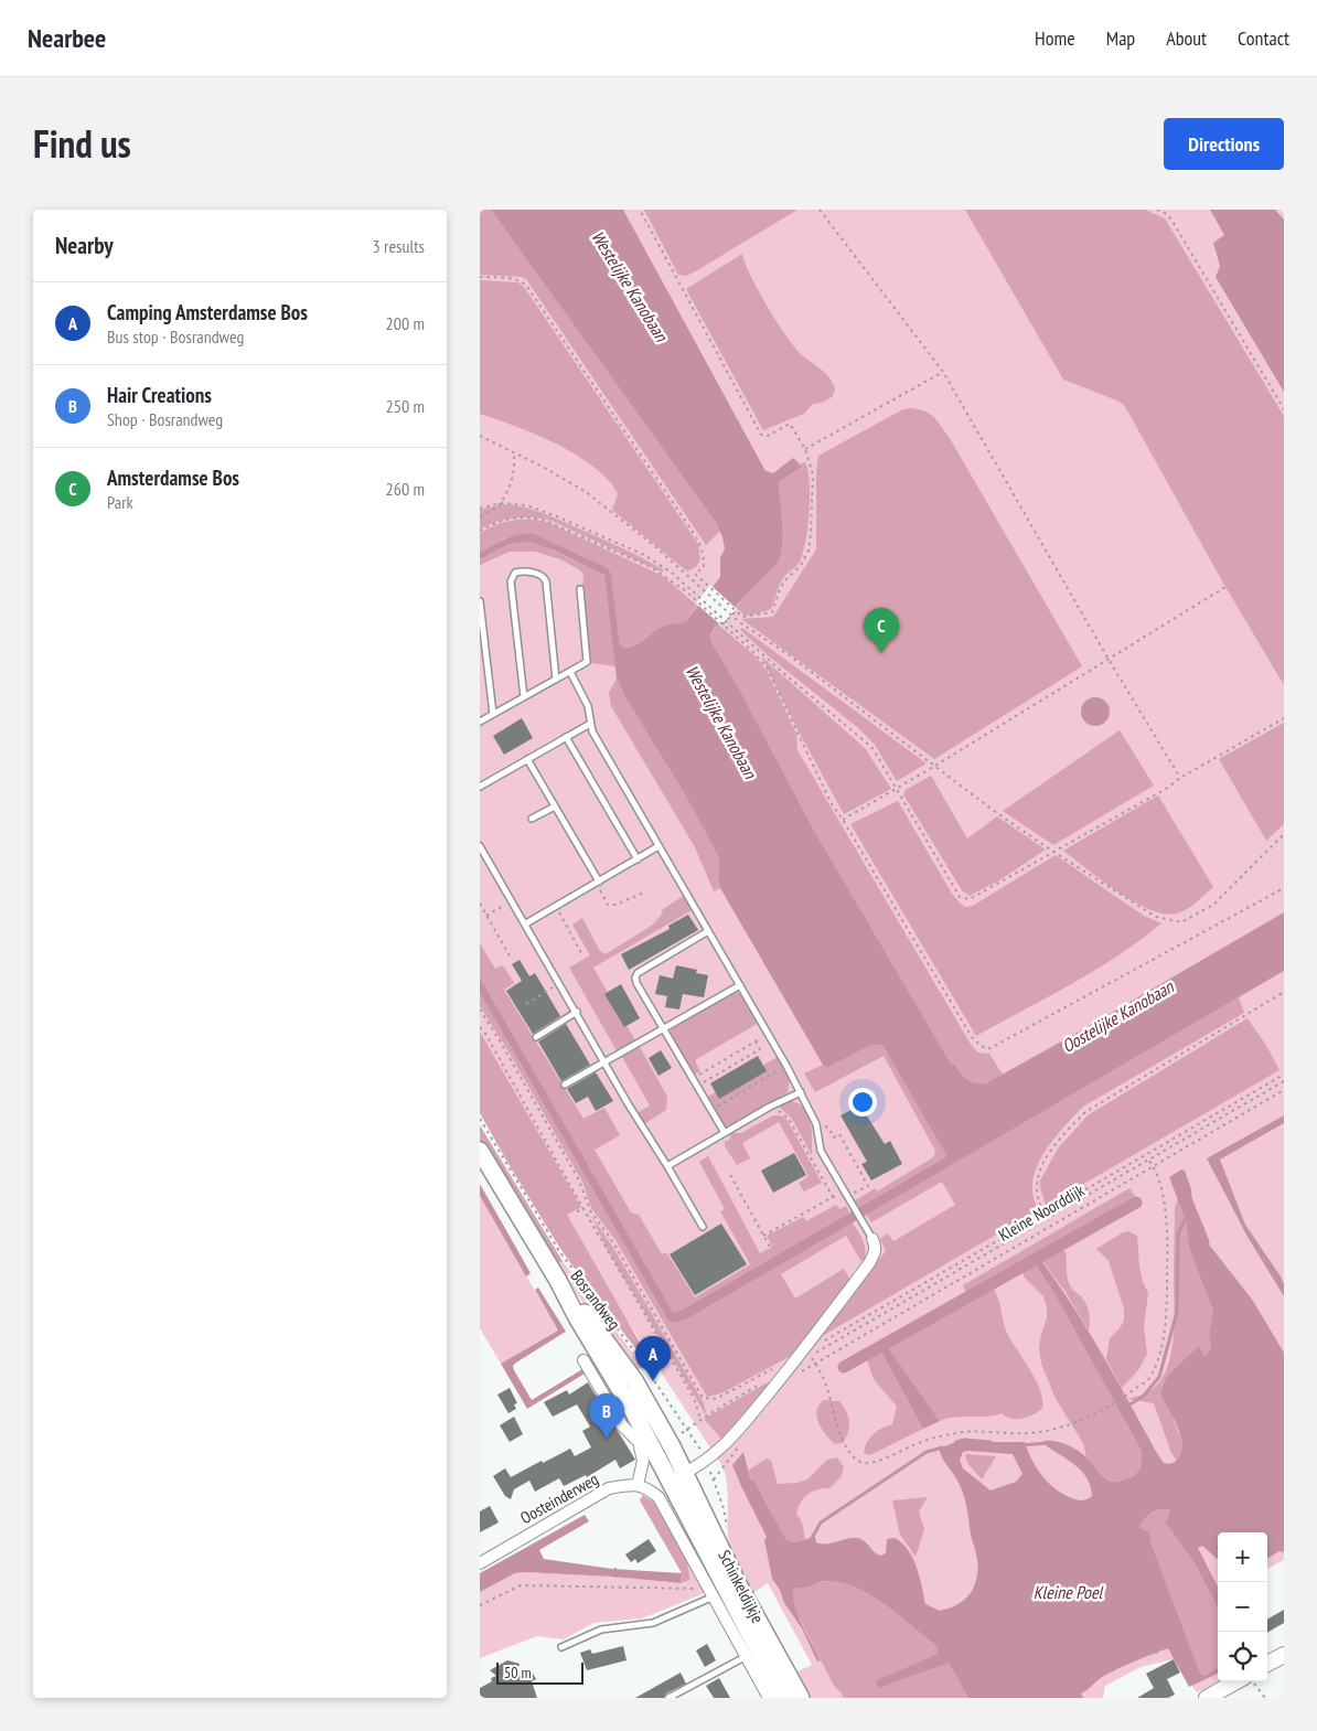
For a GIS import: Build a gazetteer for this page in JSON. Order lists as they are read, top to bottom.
{
  "streets": {
    "main road": ["Bosrandweg", "Schinkeldijkje"],
    "street": ["Oosteinderweg"],
    "path": ["Kleine Noorddijk"]
  },
  "crossings": [
    ["Bosrandweg", "Schinkeldijkje"],
    ["Oosteinderweg", "Schinkeldijkje"]
  ],
  "water": ["Westelijke Kanobaan", "Oostelijke Kanobaan", "Kleine Poel"],
  "scale_bar": "50 m",
  "page": {
    "header": "Nearbee",
    "nav": [
      "Home",
      "Map",
      "About",
      "Contact"
    ],
    "title": "Find us",
    "buttons": "Directions",
    "heading": ["Nearby", "3 results"],
    "list": [
      {
        "mark": "A",
        "name": "Camping Amsterdamse Bos",
        "note": "Bus stop · Bosrandweg",
        "value": "200 m"
      },
      {
        "mark": "B",
        "name": "Hair Creations",
        "note": "Shop · Bosrandweg",
        "value": "250 m"
      },
      {
        "mark": "C",
        "name": "Amsterdamse Bos",
        "note": "Park",
        "value": "260 m"
      }
    ],
    "pins": ["C", "A", "B"],
    "map_buttons": ["+", "−"],
    "scale": "50 m"
  }
}
